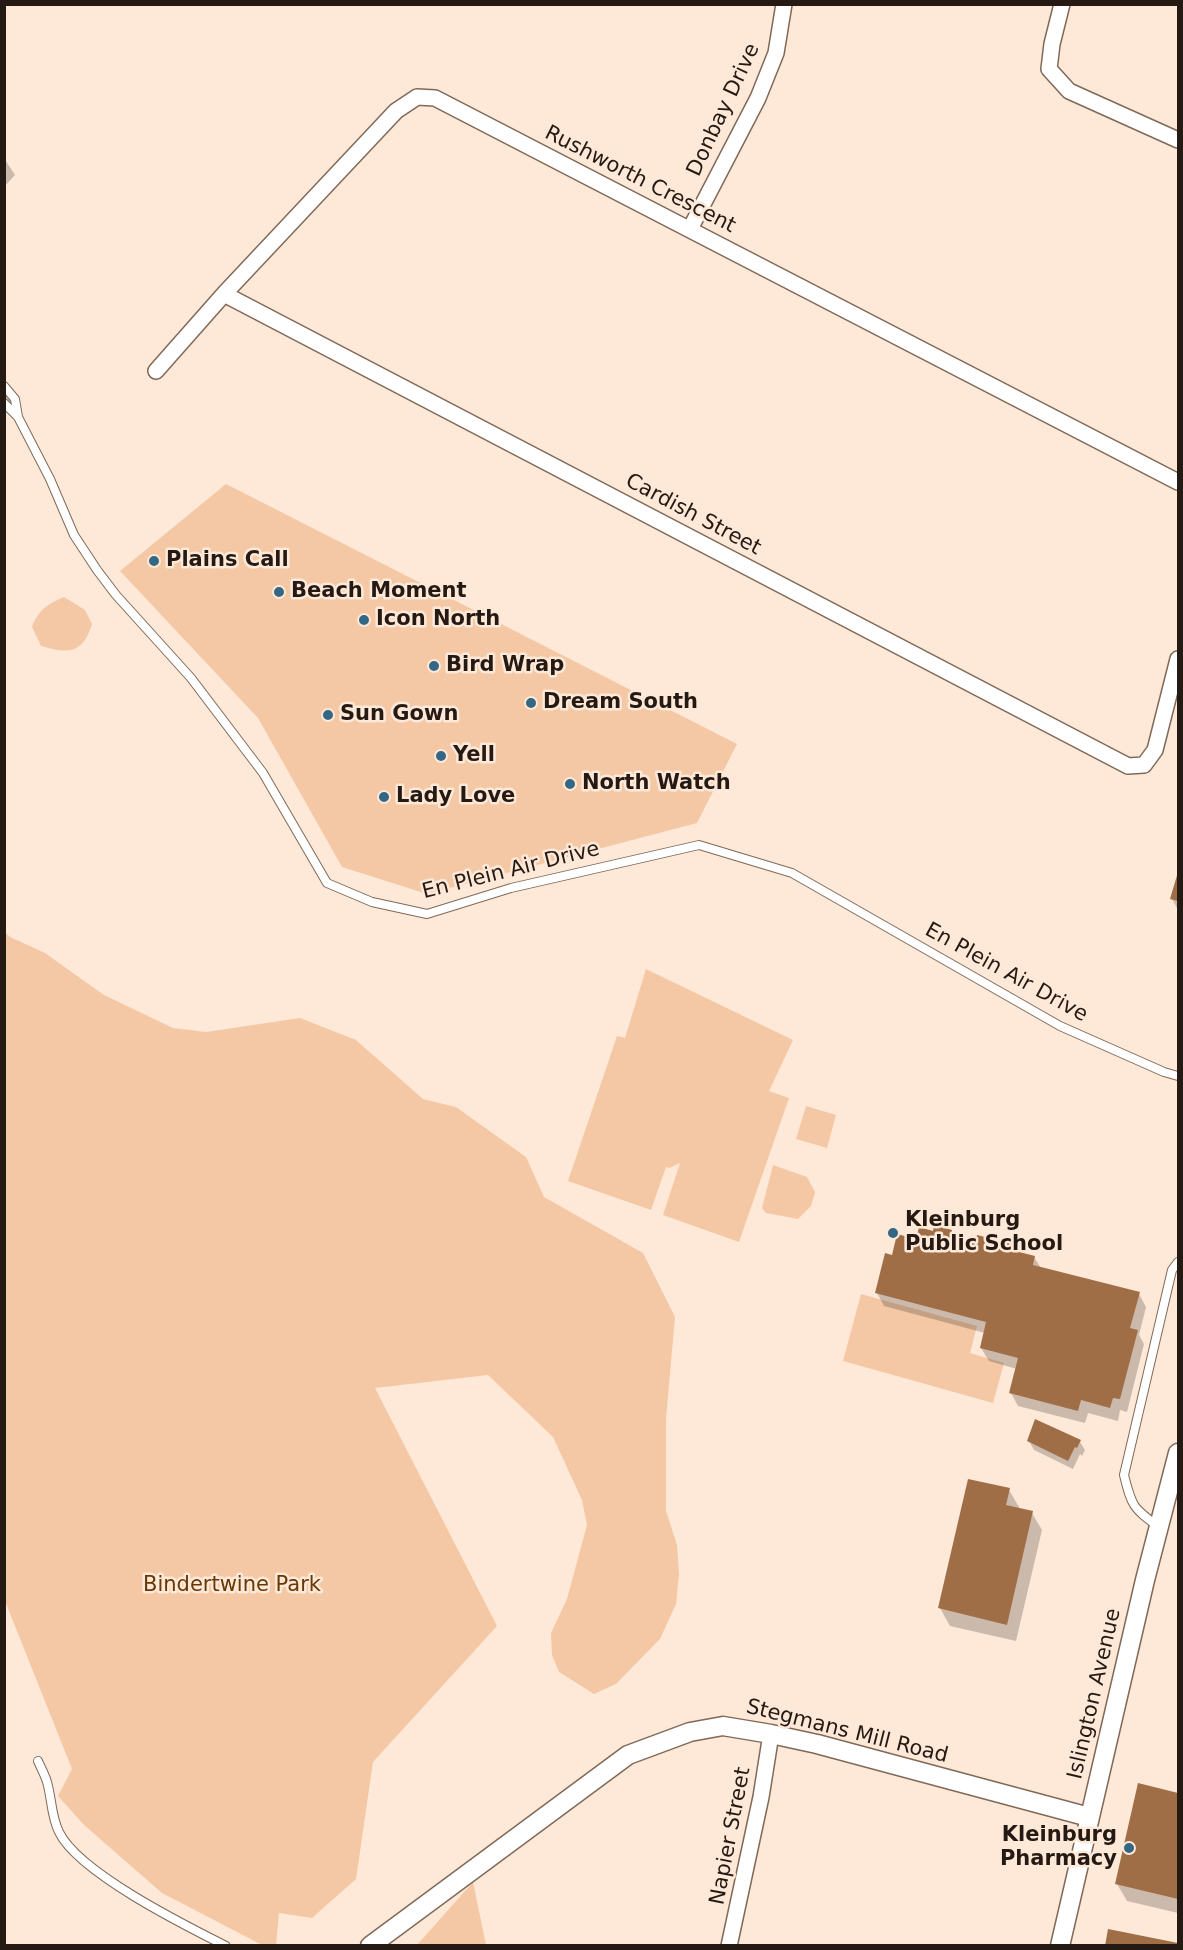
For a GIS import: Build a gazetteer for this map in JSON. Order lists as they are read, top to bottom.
{
  "streets": {
    "street": [
      "Donbay Drive",
      "Rushworth Crescent",
      "Cardish Street",
      "Islington Avenue",
      "Stegmans Mill Road",
      "Napier Street"
    ],
    "lane": ["En Plein Air Drive"]
  },
  "crossings": [
    ["Donbay Drive", "Rushworth Crescent"],
    ["Rushworth Crescent", "Cardish Street"],
    ["Islington Avenue", "Stegmans Mill Road"],
    ["Stegmans Mill Road", "Napier Street"]
  ],
  "parks": ["Bindertwine Park"],
  "places": [
    "Plains Call",
    "Beach Moment",
    "Icon North",
    "Bird Wrap",
    "Dream South",
    "Sun Gown",
    "Yell",
    "North Watch",
    "Lady Love",
    "Kleinburg Public School",
    "Kleinburg Pharmacy"
  ]
}
